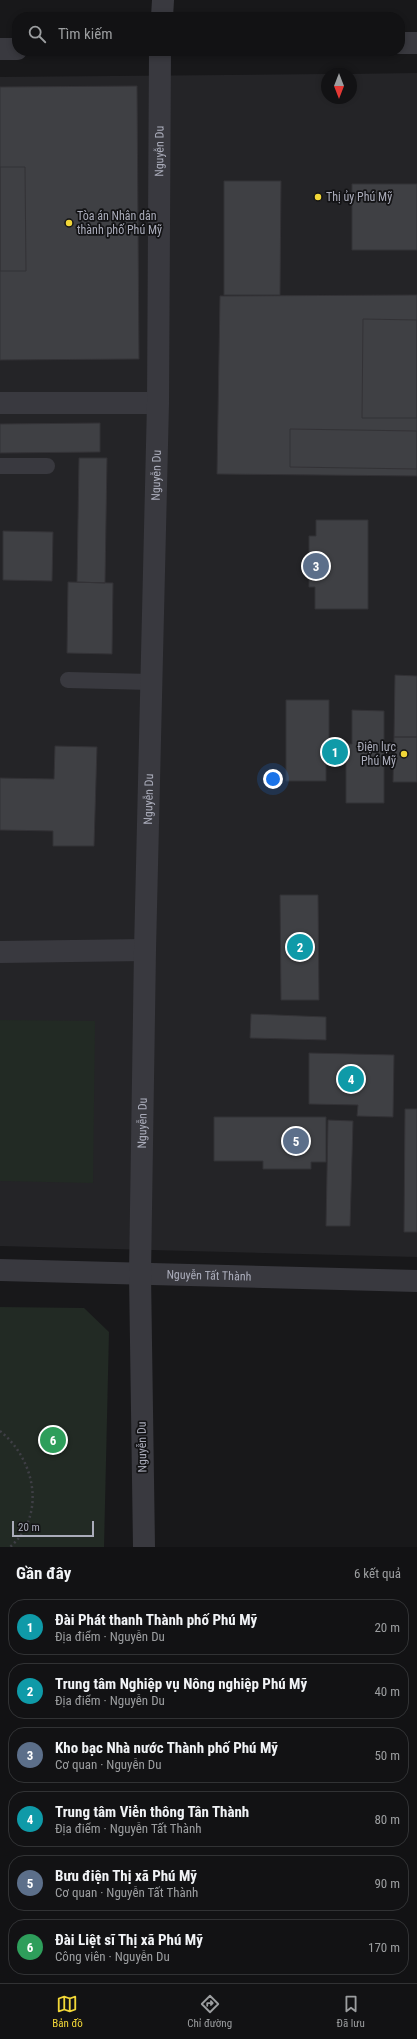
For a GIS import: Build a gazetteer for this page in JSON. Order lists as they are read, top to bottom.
{
  "streets": {
    "street": ["Nguyễn Du", "Nguyễn Tất Thành"]
  },
  "crossings": [
    ["Nguyễn Du", "Nguyễn Tất Thành"]
  ],
  "places": ["Thị ủy Phú Mỹ", "Tòa án Nhân dân thành phố Phú Mỹ", "Điện lực Phú Mỹ"],
  "scale_bar": "20 m",
  "north": "bottom",
  "page": {
    "search": "Tìm kiếm",
    "pins": [
      "3",
      "1",
      "2",
      "4",
      "5",
      "6"
    ],
    "scale": "20 m",
    "heading": ["Gần đây", "6 kết quả"],
    "list": [
      {
        "mark": "1",
        "name": "Đài Phát thanh Thành phố Phú Mỹ",
        "note": "Địa điểm · Nguyễn Du",
        "value": "20 m"
      },
      {
        "mark": "2",
        "name": "Trung tâm Nghiệp vụ Nông nghiệp Phú Mỹ",
        "note": "Địa điểm · Nguyễn Du",
        "value": "40 m"
      },
      {
        "mark": "3",
        "name": "Kho bạc Nhà nước Thành phố Phú Mỹ",
        "note": "Cơ quan · Nguyễn Du",
        "value": "50 m"
      },
      {
        "mark": "4",
        "name": "Trung tâm Viễn thông Tân Thành",
        "note": "Địa điểm · Nguyễn Tất Thành",
        "value": "80 m"
      },
      {
        "mark": "5",
        "name": "Bưu điện Thị xã Phú Mỹ",
        "note": "Cơ quan · Nguyễn Tất Thành",
        "value": "90 m"
      },
      {
        "mark": "6",
        "name": "Đài Liệt sĩ Thị xã Phú Mỹ",
        "note": "Công viên · Nguyễn Du",
        "value": "170 m"
      }
    ],
    "nav": ["Bản đồ", "Chỉ đường", "Đã lưu"]
  }
}
